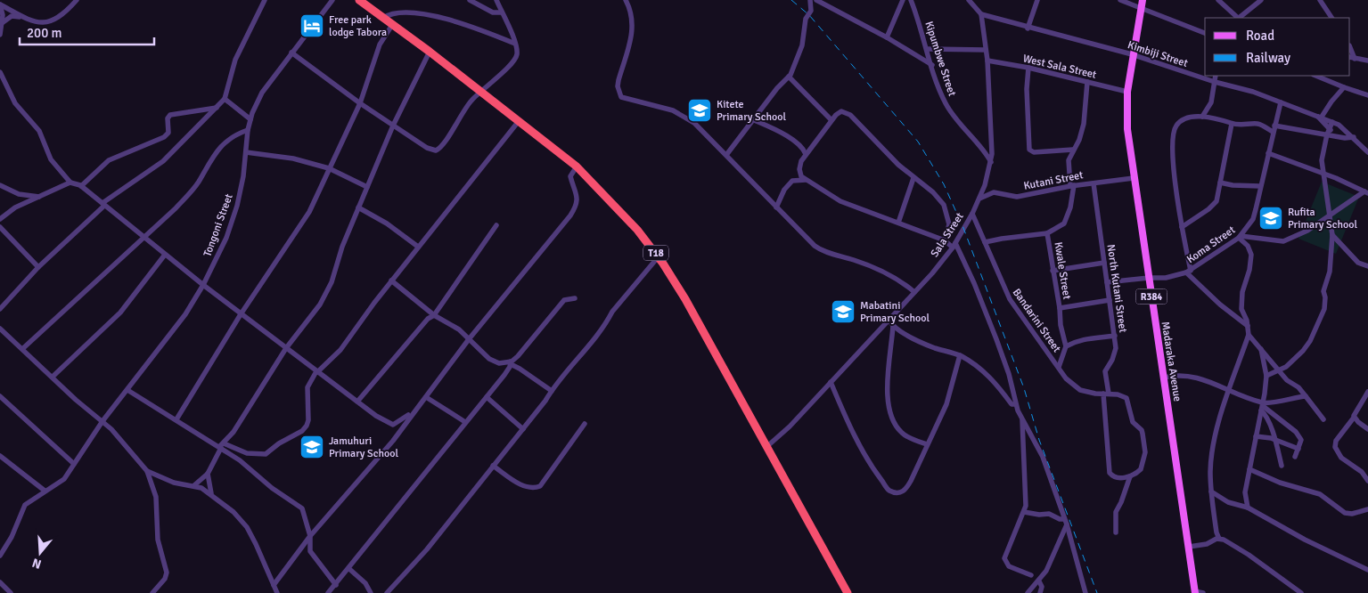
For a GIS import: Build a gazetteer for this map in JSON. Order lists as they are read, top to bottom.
{
  "streets": {
    "highway": ["T18"],
    "main road": ["R384", "Madaraka Avenue"],
    "street": [
      "Kimbiji Street",
      "Kipumbwe Street",
      "West Sala Street",
      "Kutani Street",
      "Tongoni Street",
      "Sala Street",
      "Koma Street",
      "Kwale Street",
      "North Kutani Street",
      "Bandarini Street"
    ]
  },
  "crossings": [
    ["Kimbiji Street", "Sala Street"],
    ["Kimbiji Street", "Koma Street"],
    ["Kimbiji Street", "Madaraka Avenue"],
    ["Kipumbwe Street", "Sala Street"],
    ["West Sala Street", "Sala Street"],
    ["West Sala Street", "Madaraka Avenue"],
    ["Kutani Street", "Sala Street"],
    ["Kutani Street", "North Kutani Street"],
    ["Kutani Street", "Madaraka Avenue"],
    ["Sala Street", "T18"],
    ["Sala Street", "Bandarini Street"],
    ["Koma Street", "North Kutani Street"],
    ["Koma Street", "Madaraka Avenue"],
    ["Kwale Street", "Bandarini Street"],
    ["North Kutani Street", "Bandarini Street"]
  ],
  "places": {
    "hotel": ["Free park lodge Tabora"],
    "school or university": [
      "Kitete Primary School",
      "Rufita Primary School",
      "Mabatini Primary School",
      "Jamuhuri Primary School"
    ]
  },
  "legend": ["Road", "Railway"],
  "scale_bar": "200 m",
  "north": "bottom"
}
